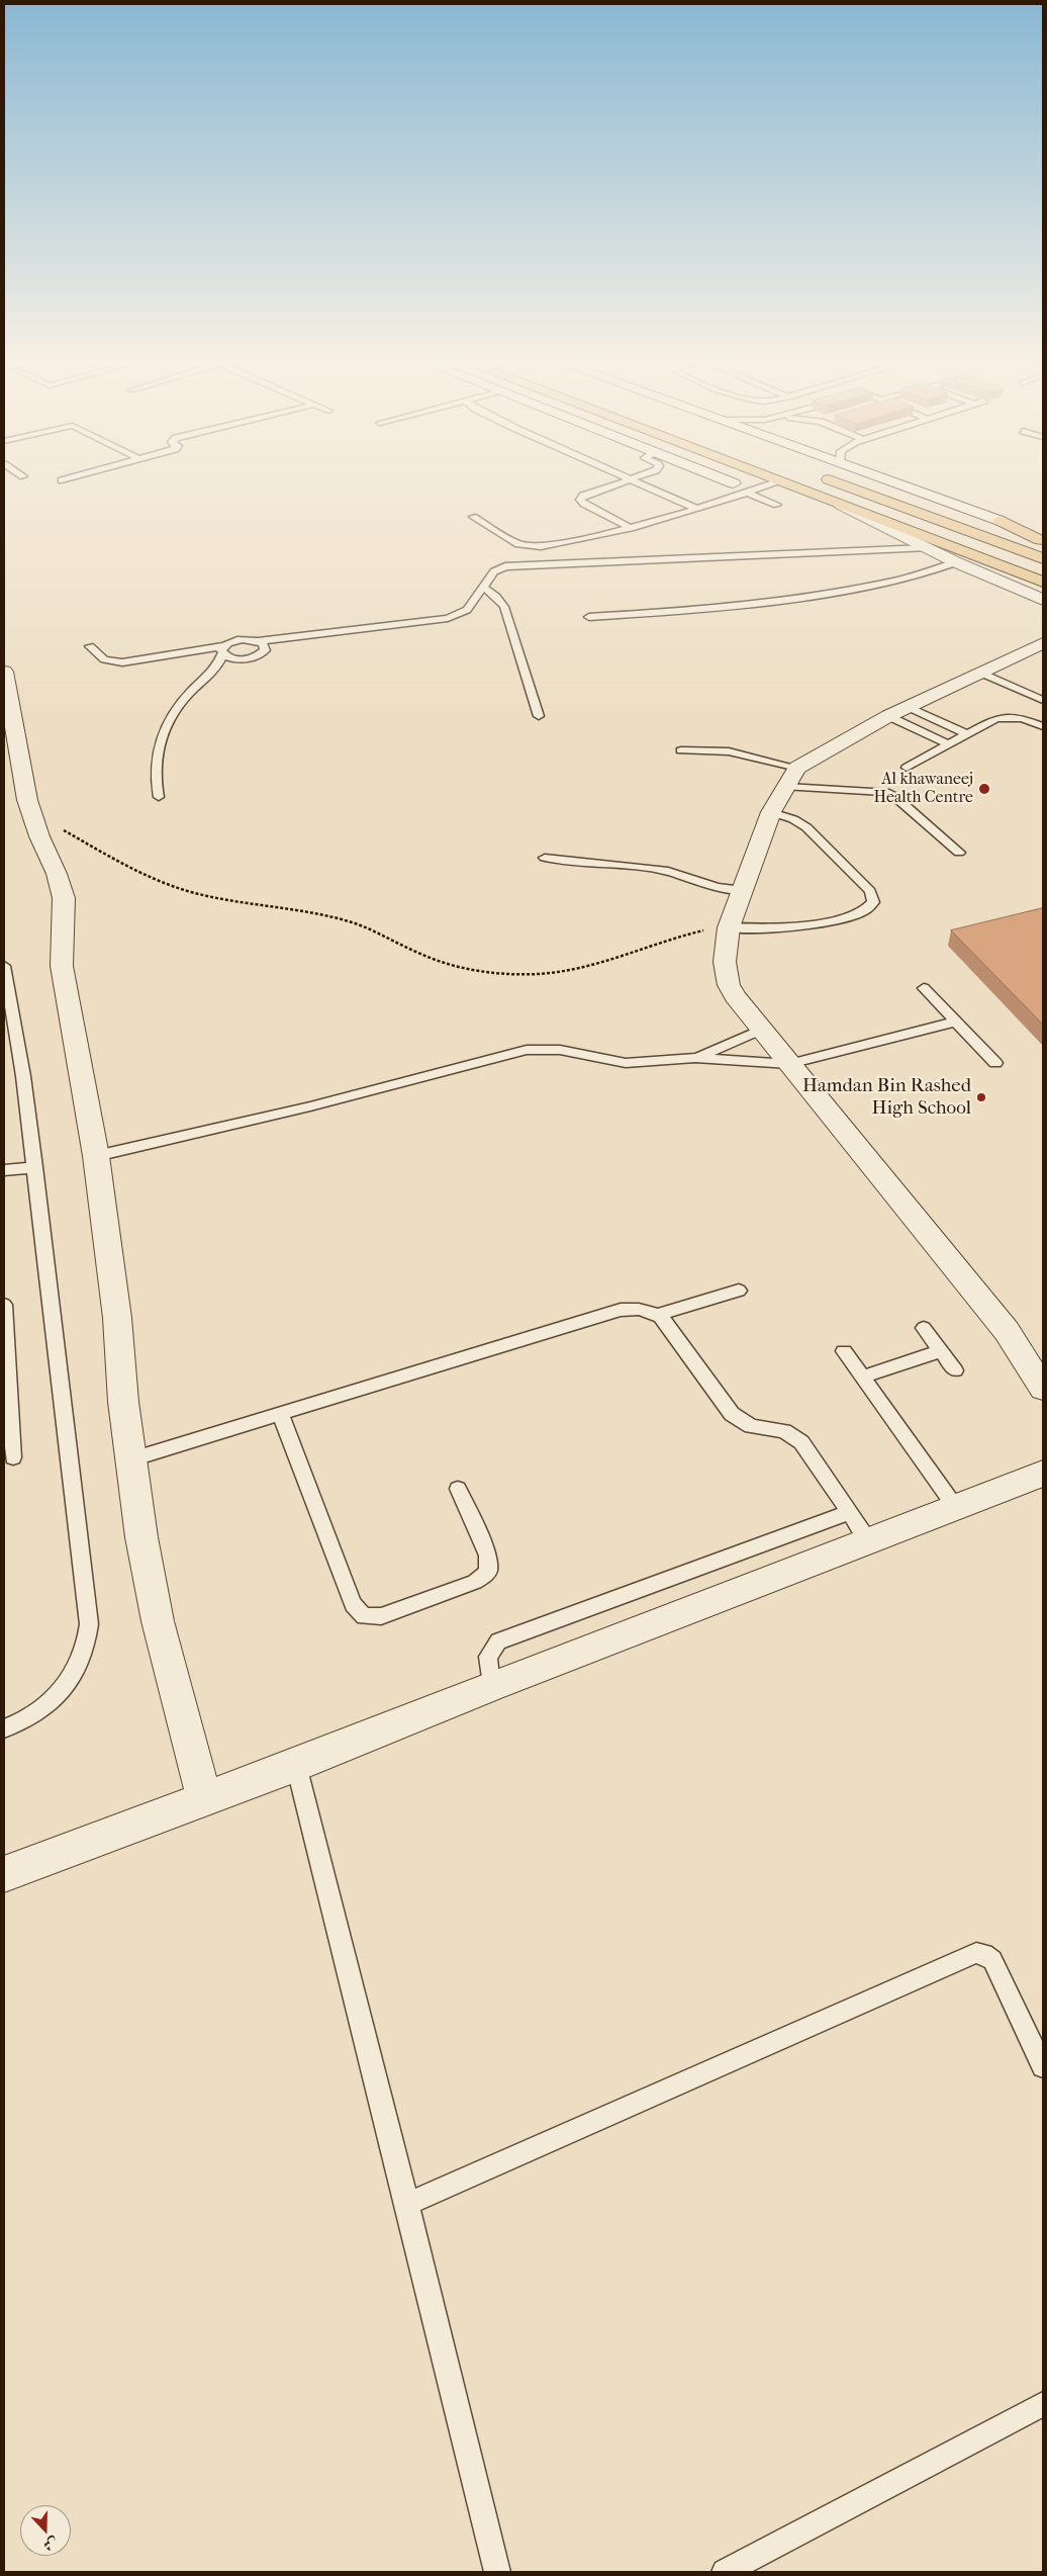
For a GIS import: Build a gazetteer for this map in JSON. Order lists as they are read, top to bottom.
{
  "places": ["Al khawaneej Health Centre", "Hamdan Bin Rashed High School"],
  "north": "bottom"
}
